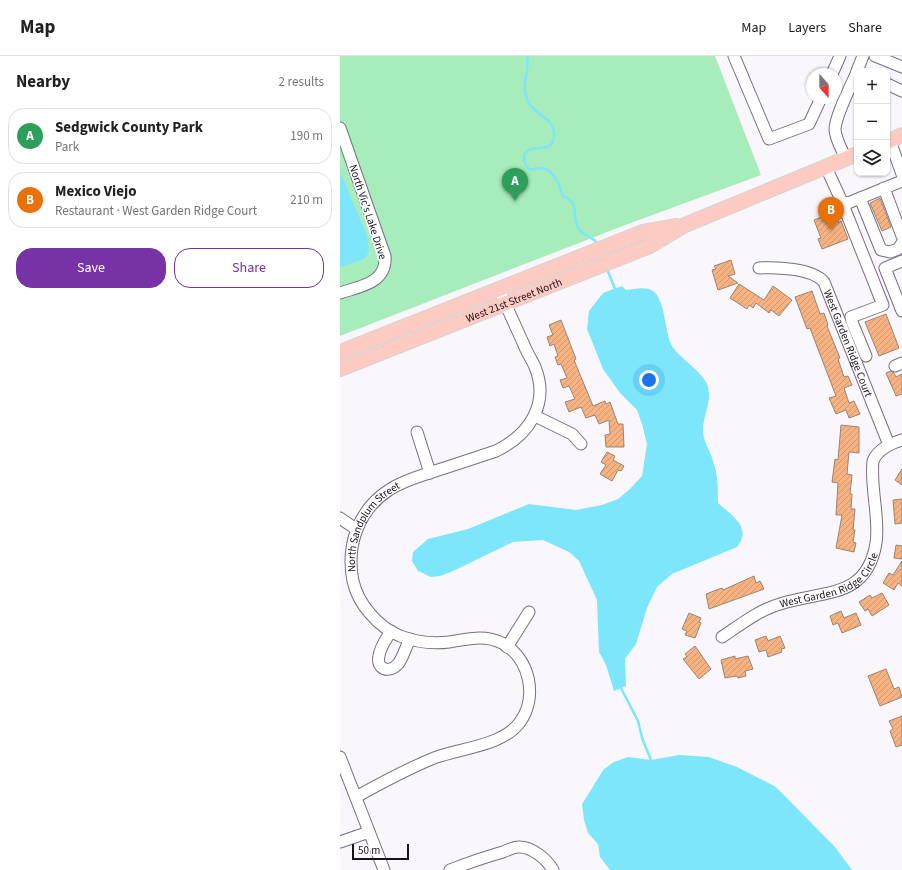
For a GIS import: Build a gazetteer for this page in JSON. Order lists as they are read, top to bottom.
{
  "streets": {
    "main road": ["West 21st Street North"],
    "street": [
      "North Vic's Lake Drive",
      "West Garden Ridge Court",
      "North Sandplum Street",
      "West Garden Ridge Circle"
    ]
  },
  "crossings": [
    ["West 21st Street North", "North Sandplum Street"],
    ["West Garden Ridge Court", "West Garden Ridge Circle"]
  ],
  "scale_bar": "50 m",
  "north": "bottom",
  "page": {
    "header": "Map",
    "nav": ["Map", "Layers", "Share"],
    "heading": ["Nearby", "2 results"],
    "map_buttons": ["+", "−"],
    "list": [
      {
        "mark": "A",
        "name": "Sedgwick County Park",
        "note": "Park",
        "value": "190 m"
      },
      {
        "mark": "B",
        "name": "Mexico Viejo",
        "note": "Restaurant · West Garden Ridge Court",
        "value": "210 m"
      }
    ],
    "pins": ["A", "B"],
    "buttons": ["Save", "Share"],
    "scale": "50 m"
  }
}
